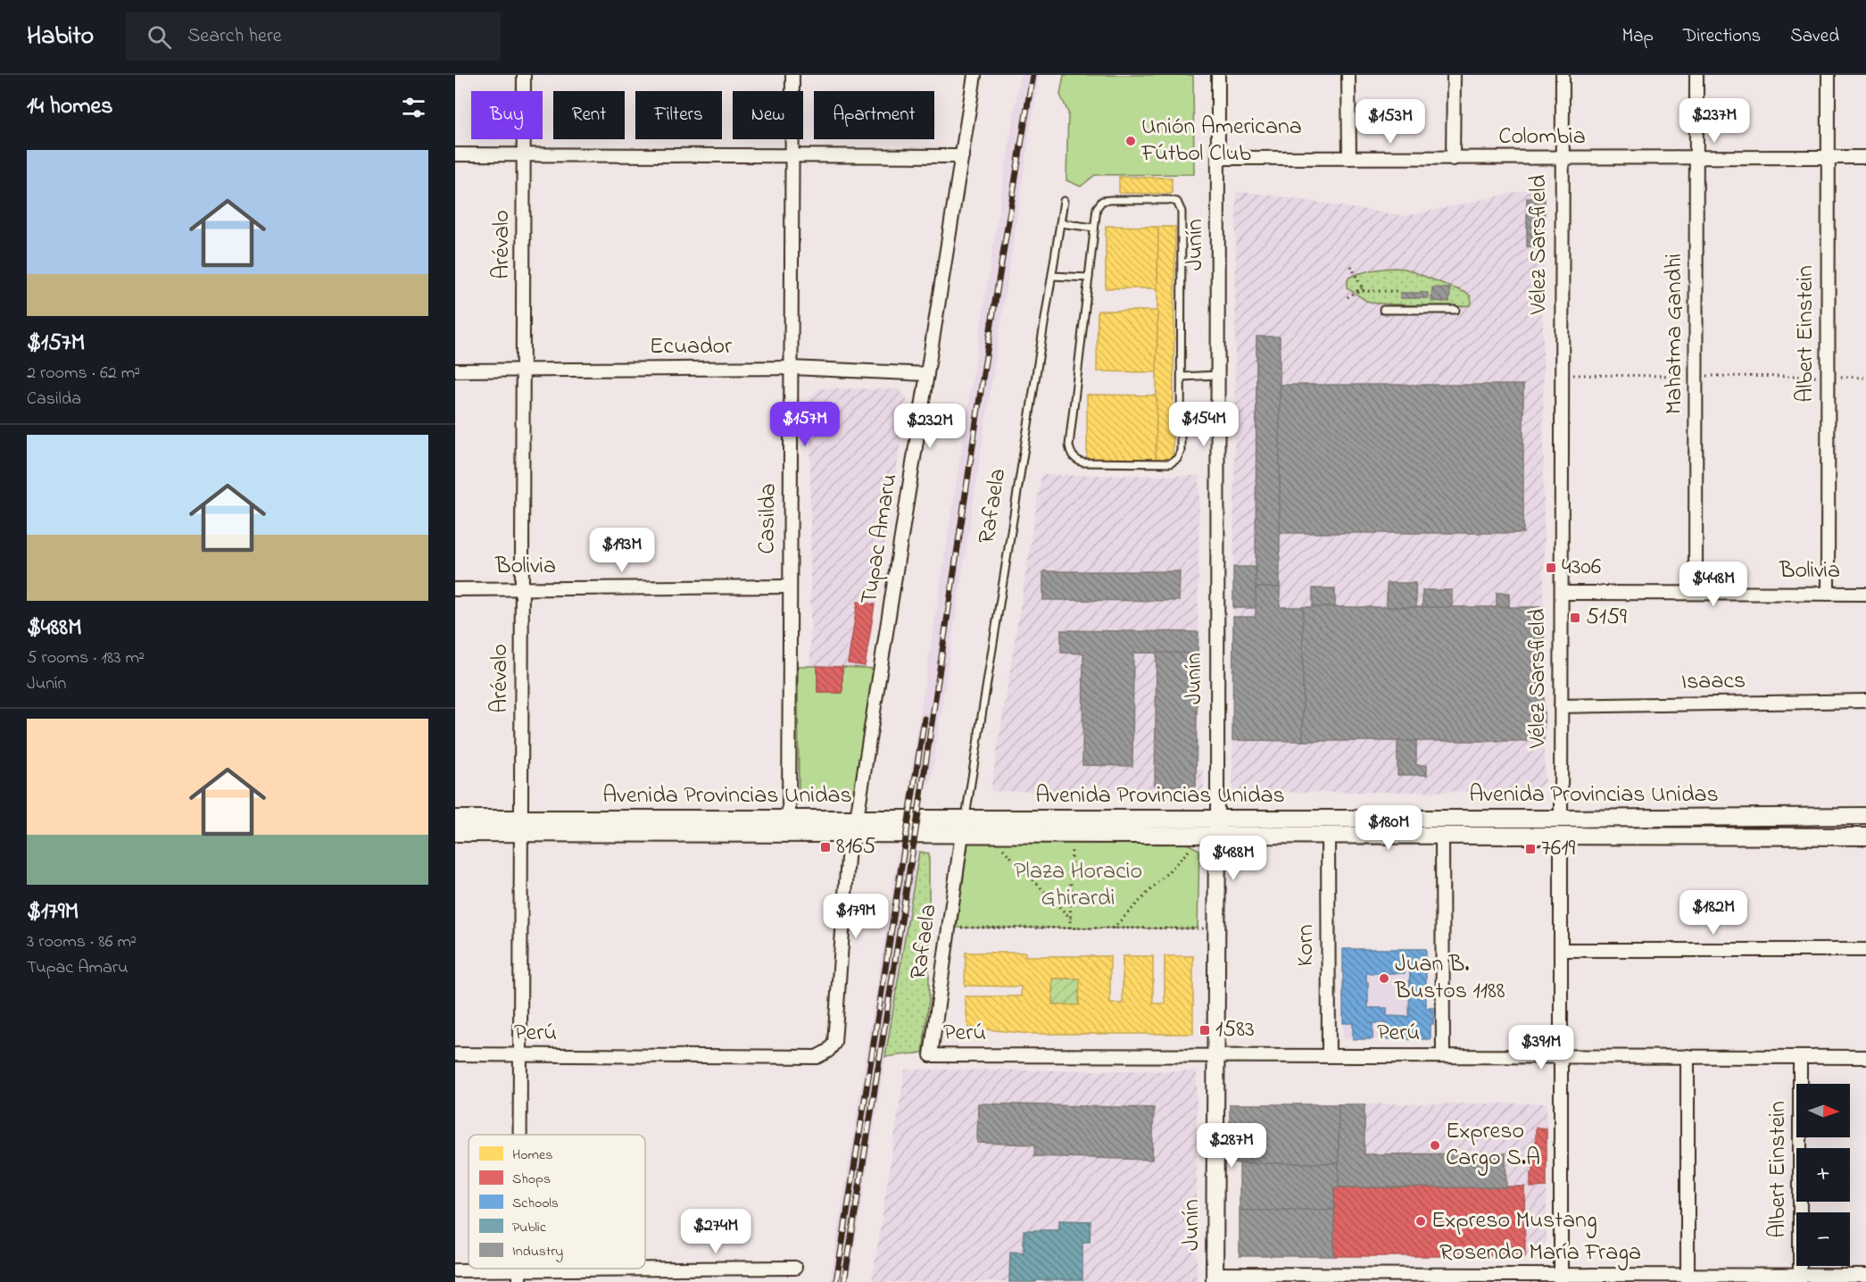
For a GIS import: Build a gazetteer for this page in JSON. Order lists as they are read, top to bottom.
{
  "streets": {
    "main road": ["Junín", "Vélez Sarsfield", "Avenida Provincias Unidas"],
    "street": [
      "Colombia",
      "Arévalo",
      "Mahatma Gandhi",
      "Albert Einstein",
      "Ecuador",
      "Rafaela",
      "Casilda",
      "Tupac Amaru",
      "Bolivia",
      "Isaacs",
      "Korn",
      "Perú",
      "Rosendo María Fraga"
    ]
  },
  "crossings": [
    ["Colombia", "Junín"],
    ["Colombia", "Vélez Sarsfield"],
    ["Colombia", "Mahatma Gandhi"],
    ["Colombia", "Albert Einstein"],
    ["Arévalo", "Ecuador"],
    ["Arévalo", "Bolivia"],
    ["Arévalo", "Avenida Provincias Unidas"],
    ["Arévalo", "Perú"],
    ["Junín", "Avenida Provincias Unidas"],
    ["Junín", "Perú"],
    ["Junín", "Rosendo María Fraga"],
    ["Vélez Sarsfield", "Bolivia"],
    ["Vélez Sarsfield", "Isaacs"],
    ["Vélez Sarsfield", "Avenida Provincias Unidas"],
    ["Vélez Sarsfield", "Perú"],
    ["Vélez Sarsfield", "Rosendo María Fraga"],
    ["Mahatma Gandhi", "Bolivia"],
    ["Albert Einstein", "Bolivia"],
    ["Albert Einstein", "Perú"],
    ["Albert Einstein", "Rosendo María Fraga"],
    ["Ecuador", "Casilda"],
    ["Ecuador", "Tupac Amaru"],
    ["Rafaela", "Avenida Provincias Unidas"],
    ["Rafaela", "Perú"],
    ["Casilda", "Bolivia"],
    ["Casilda", "Avenida Provincias Unidas"],
    ["Tupac Amaru", "Avenida Provincias Unidas"],
    ["Tupac Amaru", "Perú"],
    ["Avenida Provincias Unidas", "Korn"],
    ["Korn", "Perú"]
  ],
  "parks": ["Plaza Horacio Ghirardi"],
  "places": {
    "other": [
      "Unión Americana Fútbol Club",
      "Juan B. Bustos 1188",
      "Expreso Cargo S.A",
      "Expreso Mustang"
    ],
    "transit": [
      "4306",
      "5159",
      "8165",
      "7619",
      "1583"
    ]
  },
  "legend": [
    "Homes",
    "Shops",
    "Schools",
    "Public",
    "Industry"
  ],
  "north": "right",
  "page": {
    "header": "Habito",
    "search": "Search here",
    "nav": ["Map", "Directions", "Saved"],
    "heading": "14 homes",
    "chip": [
      "Buy",
      "Rent",
      "Filters",
      "New",
      "Apartment"
    ],
    "price": [
      "$237M",
      "$153M",
      "$157M",
      "$154M",
      "$232M",
      "$193M",
      "$448M",
      "$180M",
      "$488M",
      "$182M",
      "$179M",
      "$391M",
      "$287M",
      "$274M"
    ],
    "list": [
      {
        "name": "$157M",
        "note": "2 rooms · 62 m² · Casilda"
      },
      {
        "name": "$488M",
        "note": "5 rooms · 183 m² · Junín"
      },
      {
        "name": "$179M",
        "note": "3 rooms · 86 m² · Tupac Amaru"
      }
    ],
    "map_buttons": ["+", "−"]
  }
}
